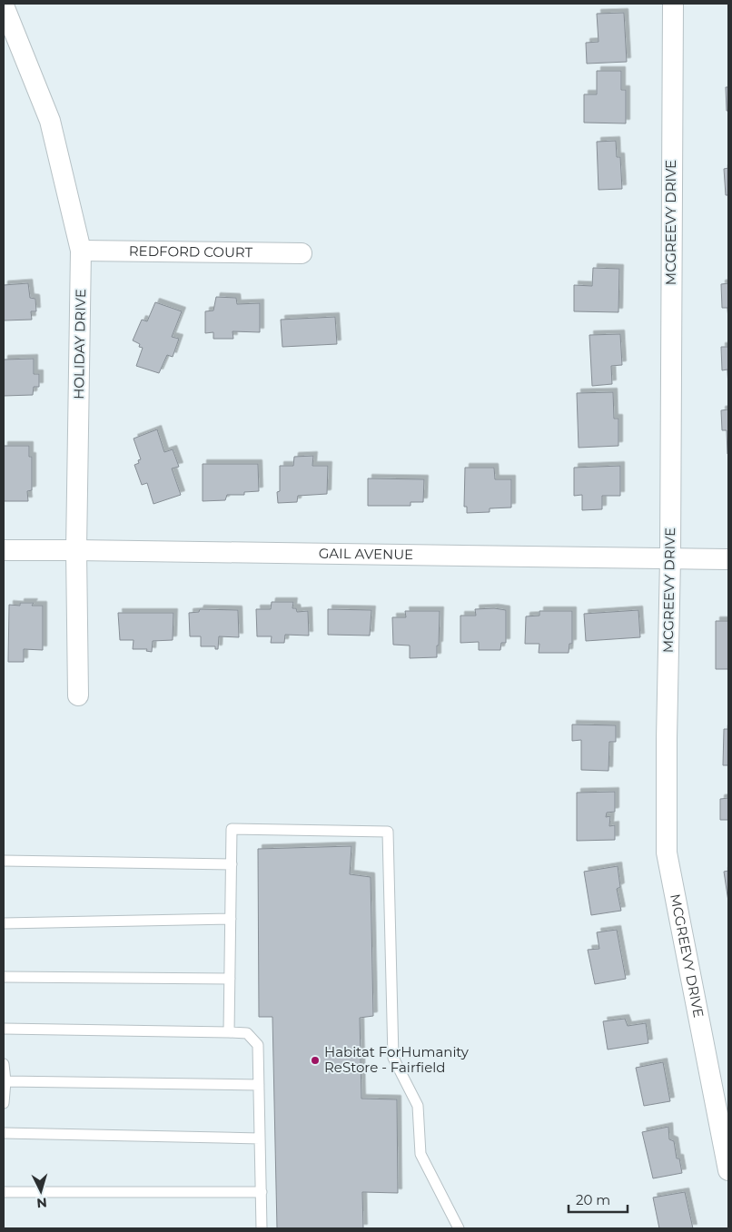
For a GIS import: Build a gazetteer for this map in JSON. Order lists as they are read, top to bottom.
{
  "streets": {
    "street": [
      "MCGREEVY DRIVE",
      "REDFORD COURT",
      "HOLIDAY DRIVE",
      "GAIL AVENUE"
    ]
  },
  "crossings": [
    ["MCGREEVY DRIVE", "GAIL AVENUE"],
    ["REDFORD COURT", "HOLIDAY DRIVE"],
    ["HOLIDAY DRIVE", "GAIL AVENUE"]
  ],
  "places": ["Habitat ForHumanity ReStore - Fairfield"],
  "scale_bar": "20 m",
  "north": "bottom"
}
